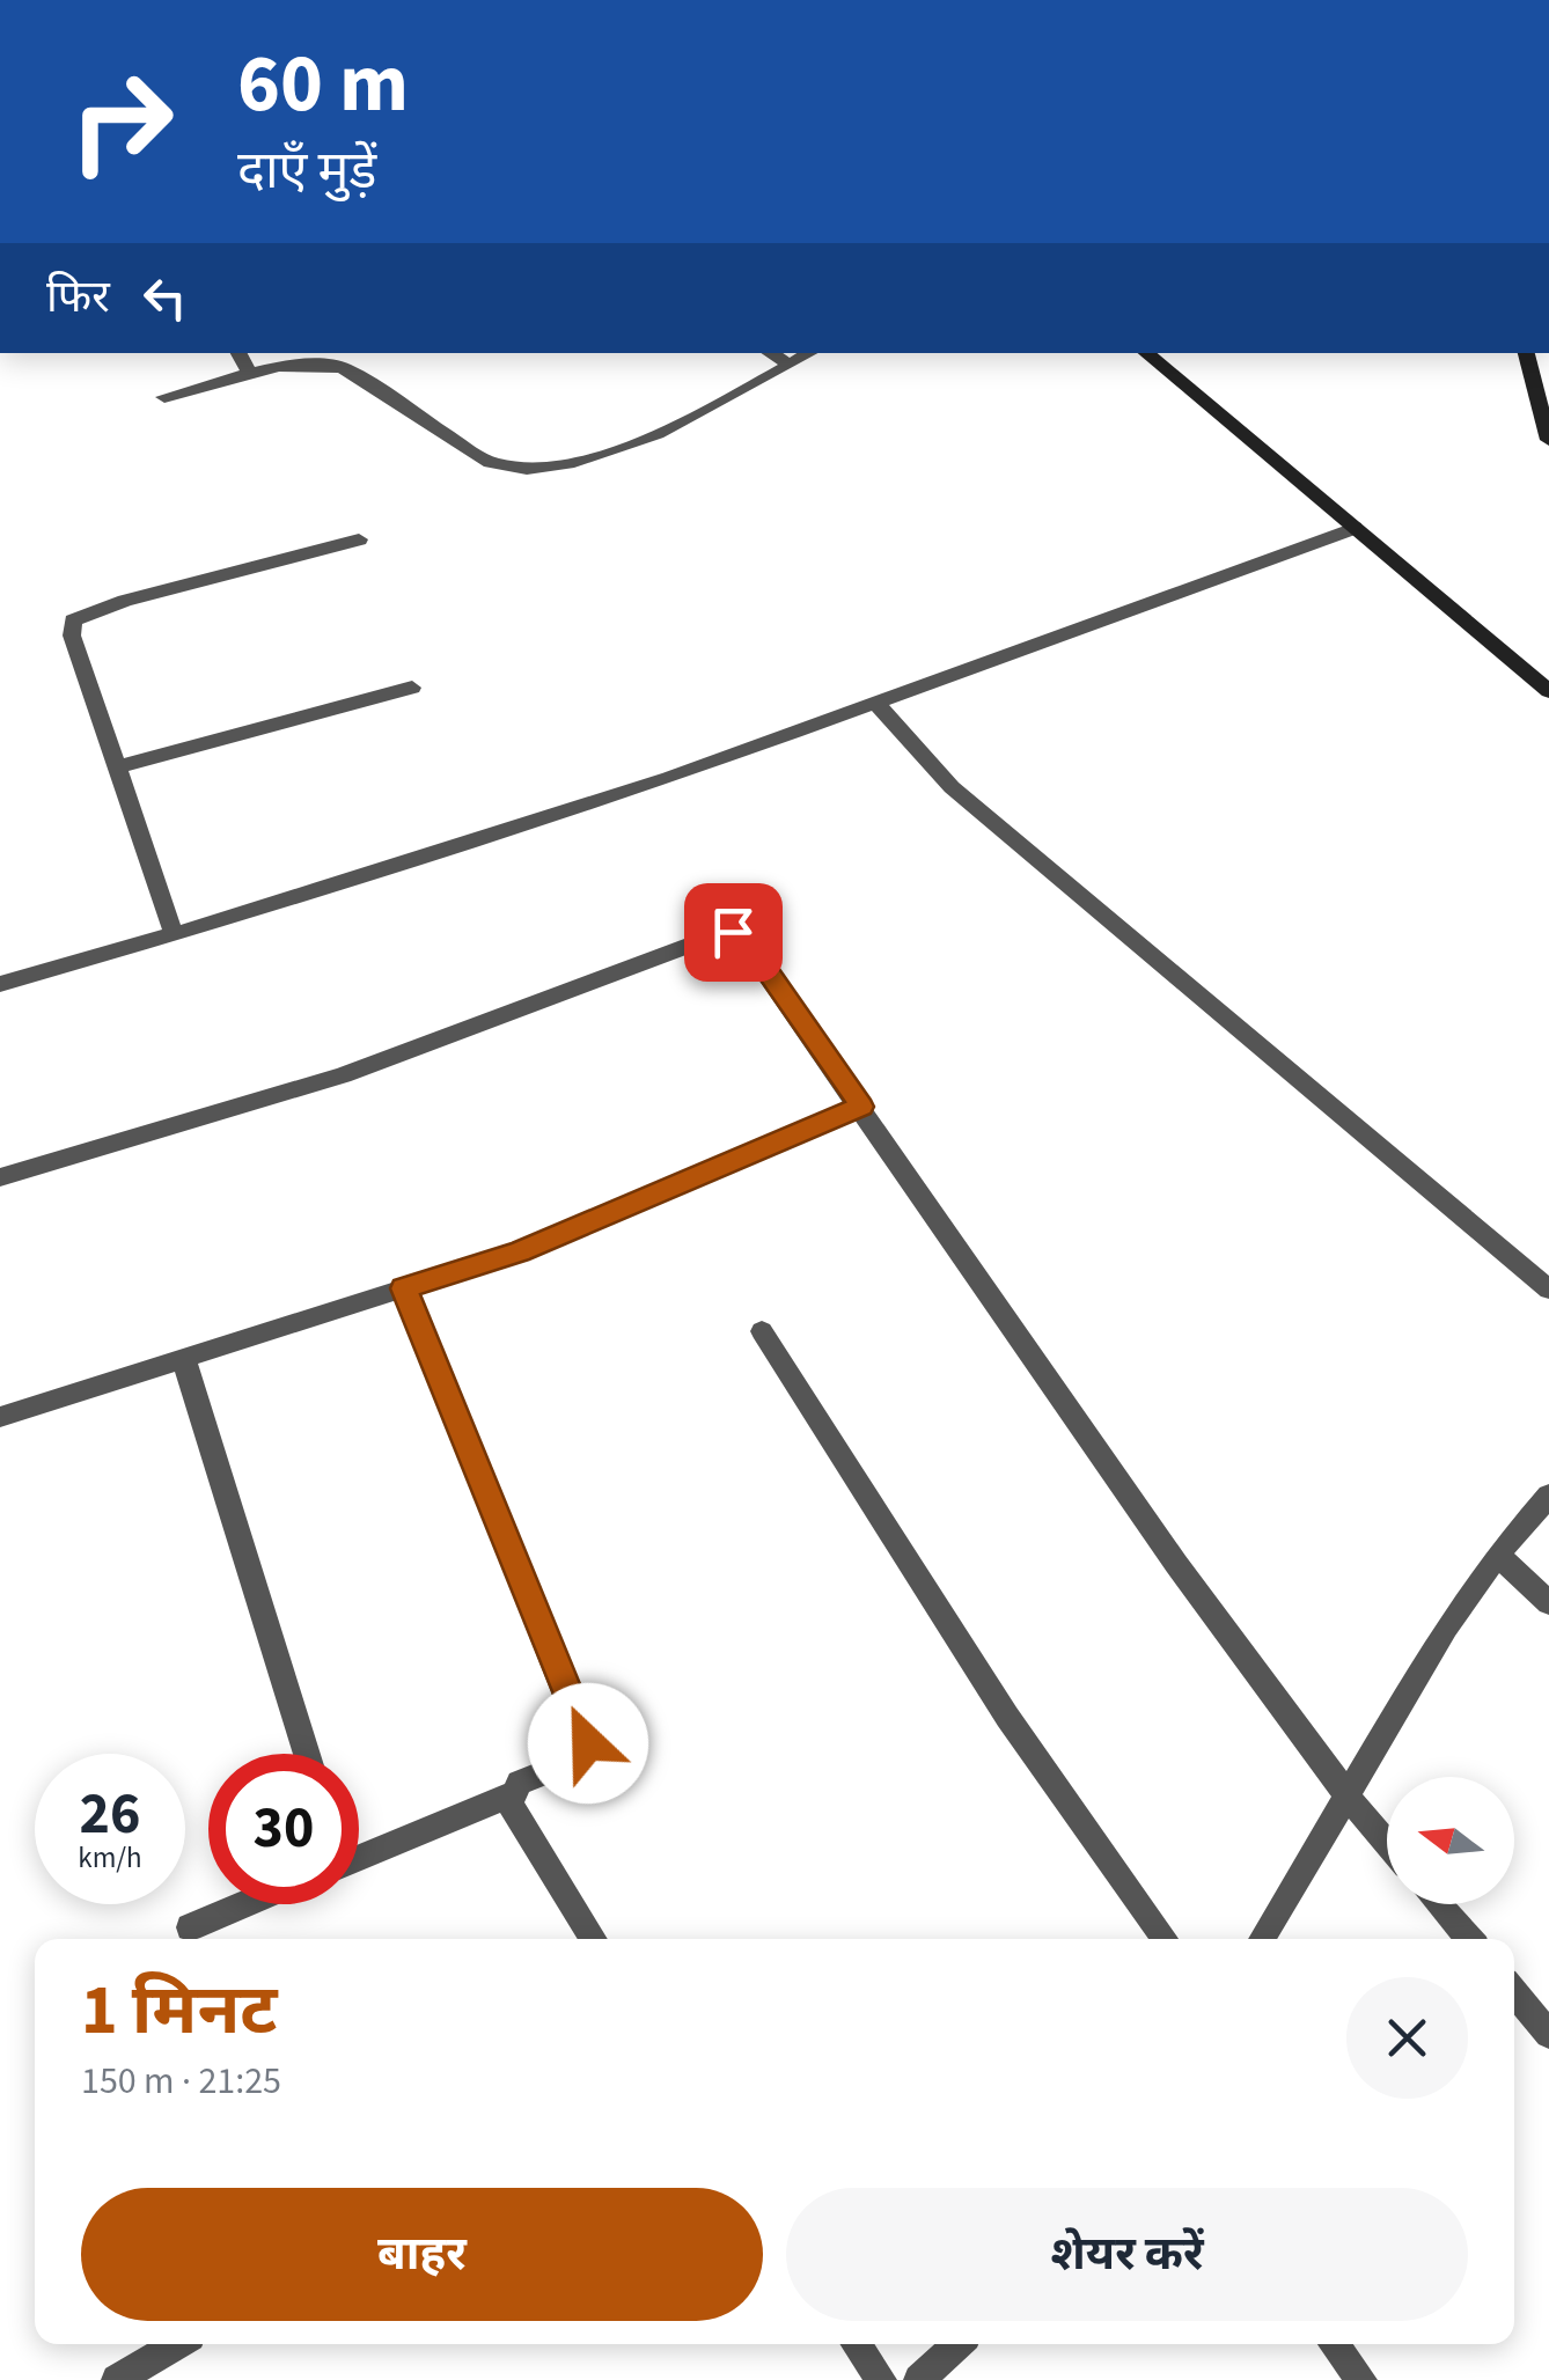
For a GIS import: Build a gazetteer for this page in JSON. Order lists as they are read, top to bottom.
{
  "north": "left",
  "page": {
    "turn": ["60 m", "दाएँ मुड़ें"],
    "then": "फिर",
    "speed": "26 km/h",
    "limit": "30",
    "heading": ["1 मिनट", "150 m · 21:25"],
    "buttons": ["बाहर", "शेयर करें"]
  }
}
